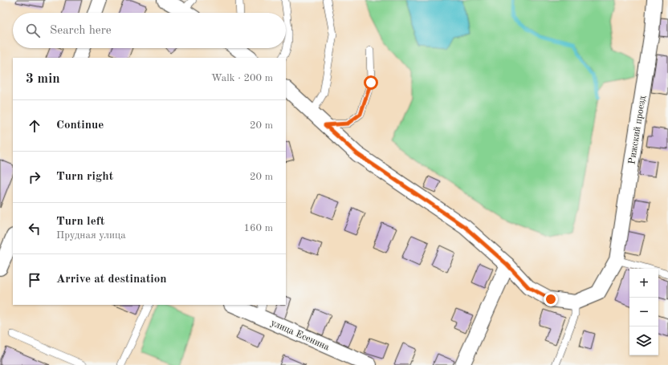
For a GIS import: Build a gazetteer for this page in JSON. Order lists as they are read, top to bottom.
{
  "streets": {
    "street": ["Рижский проезд", "улица Есенина"]
  },
  "page": {
    "search": "Search here",
    "heading": ["3 min", "Walk · 200 m"],
    "list": [
      ["Continue", "20 m"],
      ["Turn right", "20 m"],
      ["Turn left", "Прудная улица", "160 m"],
      "Arrive at destination"
    ],
    "map_buttons": ["+", "−"]
  }
}
